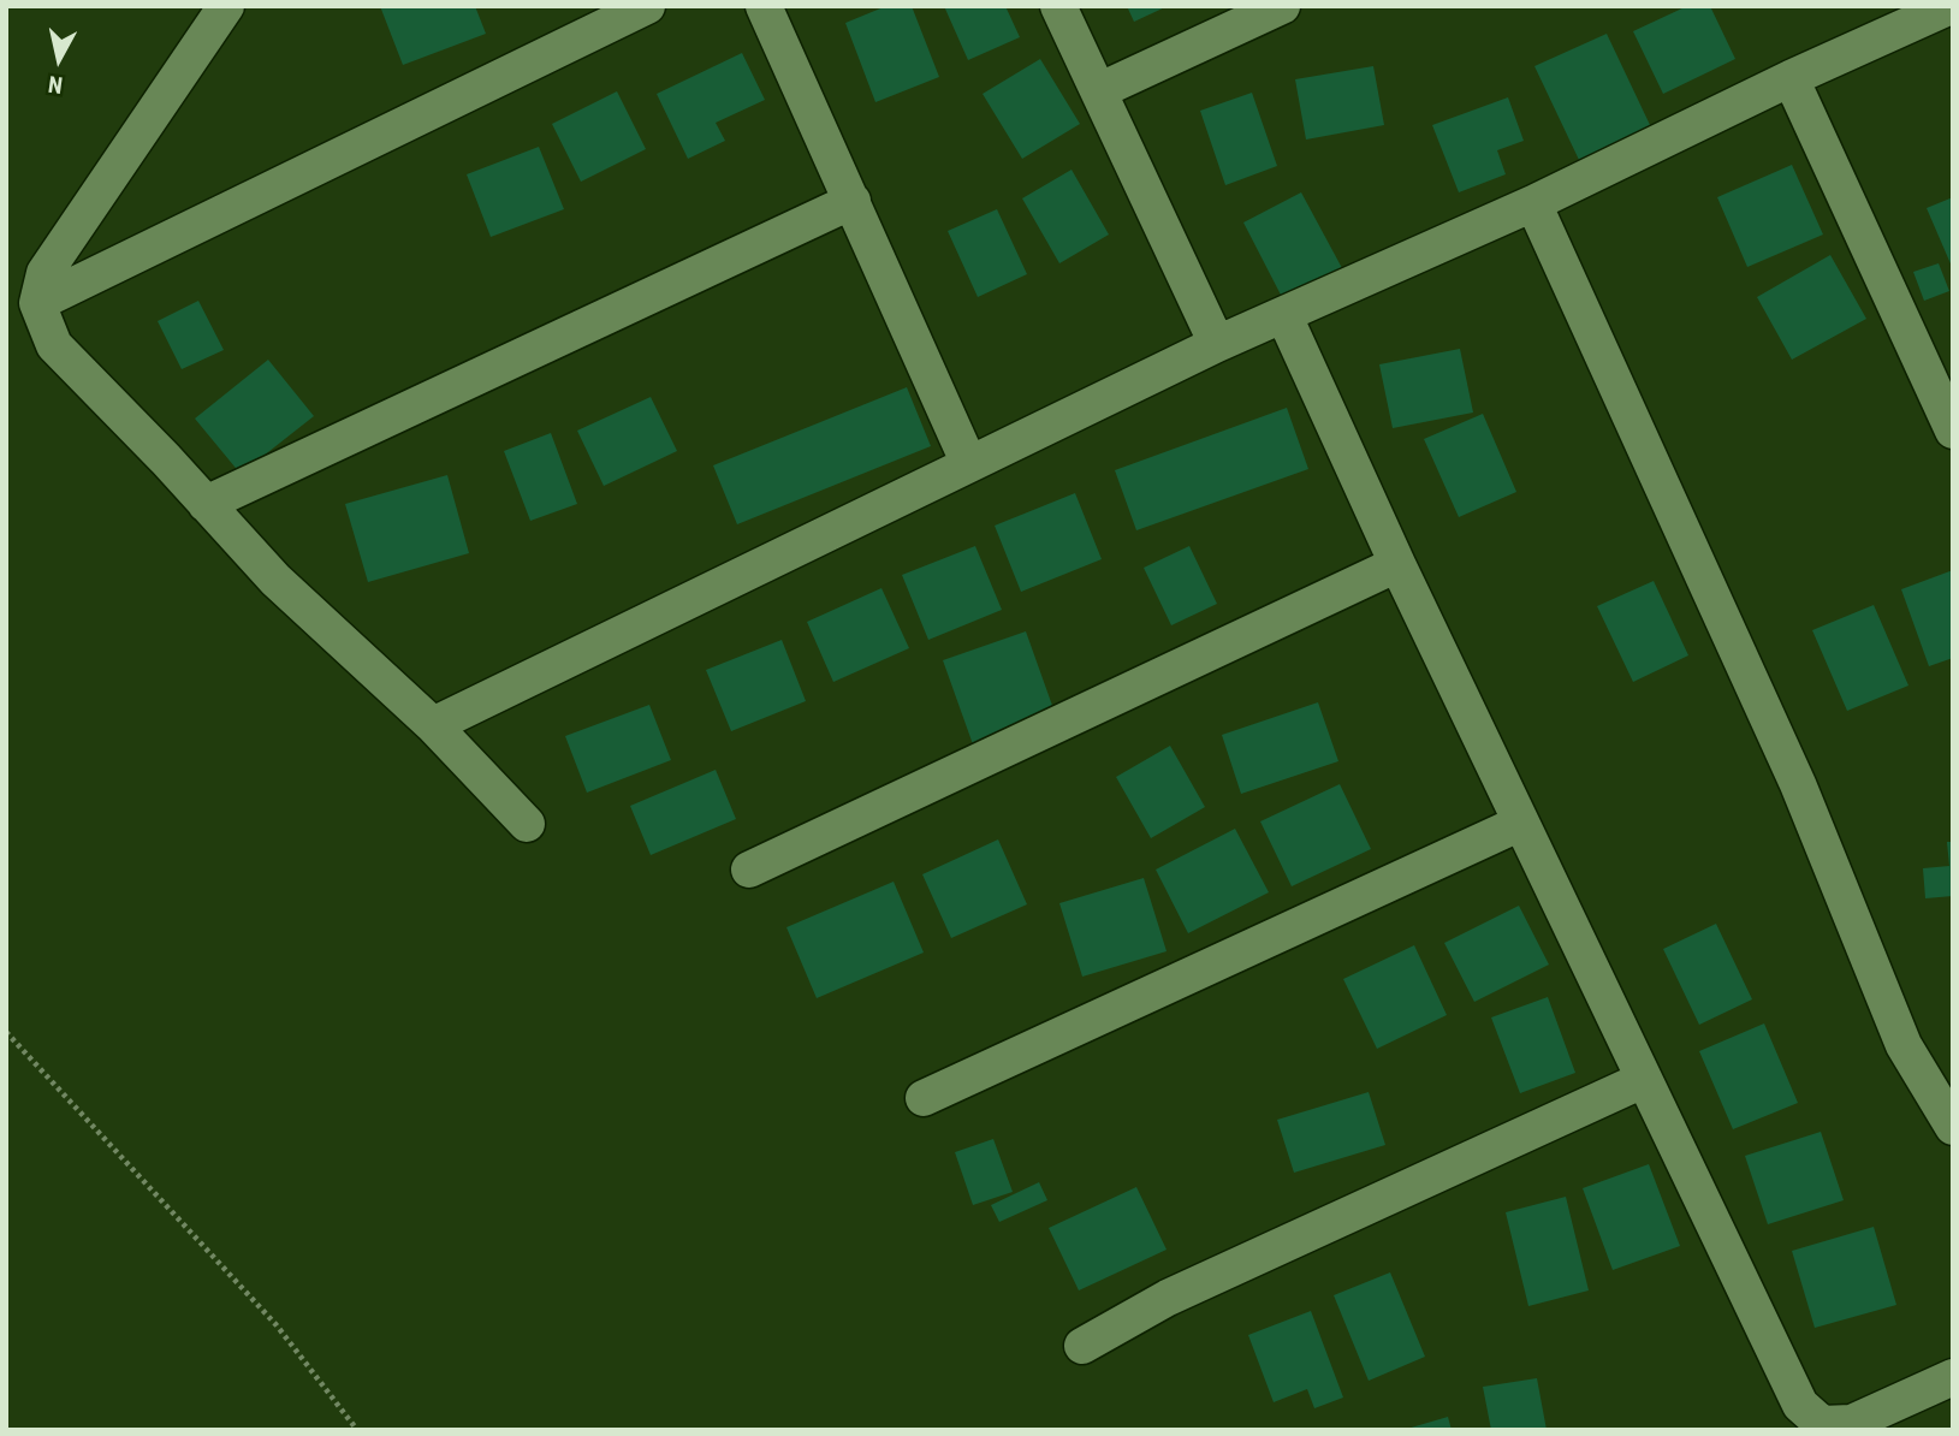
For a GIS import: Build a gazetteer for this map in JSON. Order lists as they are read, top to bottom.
{
  "north": "bottom"
}
